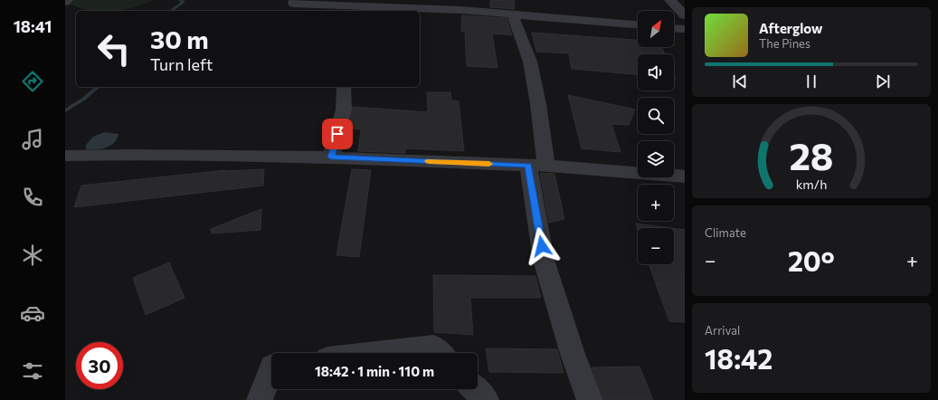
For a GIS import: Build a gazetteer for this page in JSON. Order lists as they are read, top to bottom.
{
  "north": "top right",
  "page": {
    "tabs": "18:41",
    "map_buttons": ["+", "−"],
    "turn": ["30 m", "Turn left"],
    "song": ["Afterglow", "The Pines"],
    "tile": [
      "Climate",
      ["Arrival", "18:42"]
    ],
    "heat": ["−", "20°", "+"],
    "limit": "30",
    "trip": "18:42 · 1 min · 110 m",
    "gauge": ["28", "km/h"]
  }
}
